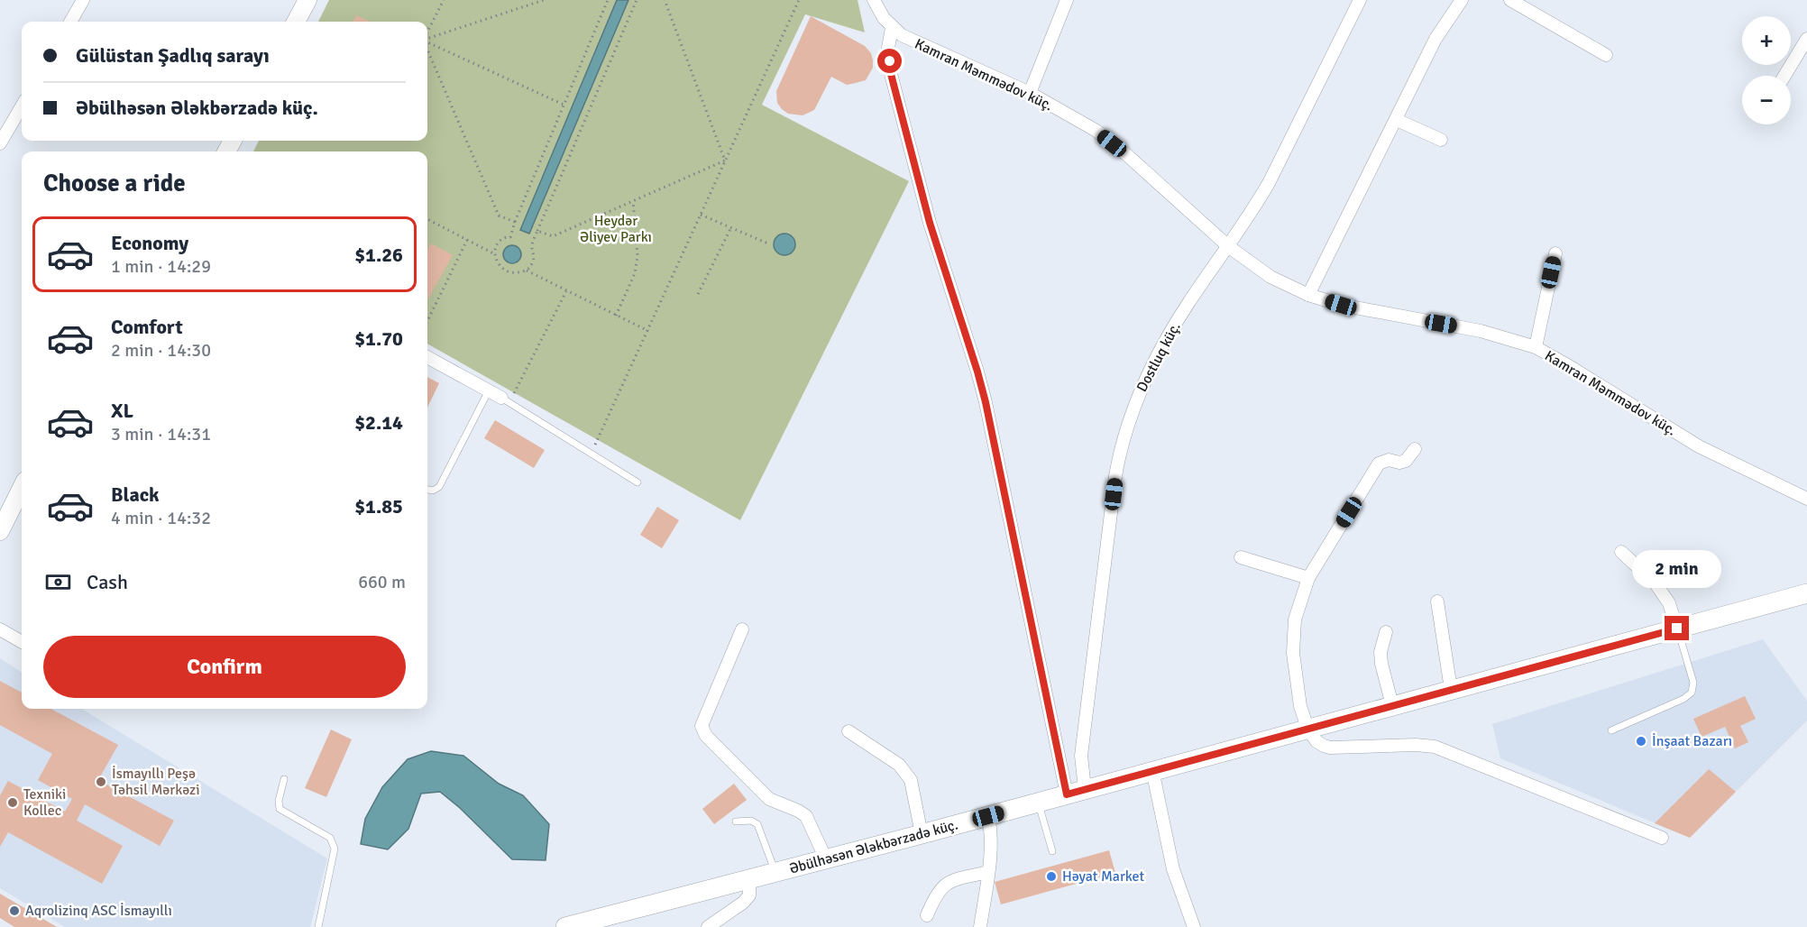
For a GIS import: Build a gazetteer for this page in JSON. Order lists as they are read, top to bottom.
{
  "streets": {
    "main road": ["Əbülhəsən Ələkbərzadə küç."],
    "street": ["Kamran Məmmədov küç.", "Dostluq küç."]
  },
  "crossings": [
    ["Kamran Məmmədov küç.", "Dostluq küç."],
    ["Dostluq küç.", "Əbülhəsən Ələkbərzadə küç."]
  ],
  "parks": ["Heydər Əliyev Parkı"],
  "places": [
    "İnşaat Bazarı",
    "İsmayıllı Peşə Təhsil Mərkəzi",
    "Texniki Kollec",
    "Həyat Market",
    "Aqrolizinq ASC İsmayıllı"
  ],
  "page": {
    "map_buttons": ["+", "−"],
    "banner": ["Gülüstan Şadlıq sarayı", "Əbülhəsən Ələkbərzadə küç."],
    "heading": "Choose a ride",
    "list": [
      {
        "name": "Economy",
        "note": "1 min · 14:29",
        "value": "$1.26"
      },
      {
        "name": "Comfort",
        "note": "2 min · 14:30",
        "value": "$1.70"
      },
      {
        "name": "XL",
        "note": "3 min · 14:31",
        "value": "$2.14"
      },
      {
        "name": "Black",
        "note": "4 min · 14:32",
        "value": "$1.85"
      }
    ],
    "bubble": "2 min",
    "pay": ["Cash", "660 m"],
    "buttons": "Confirm"
  }
}
